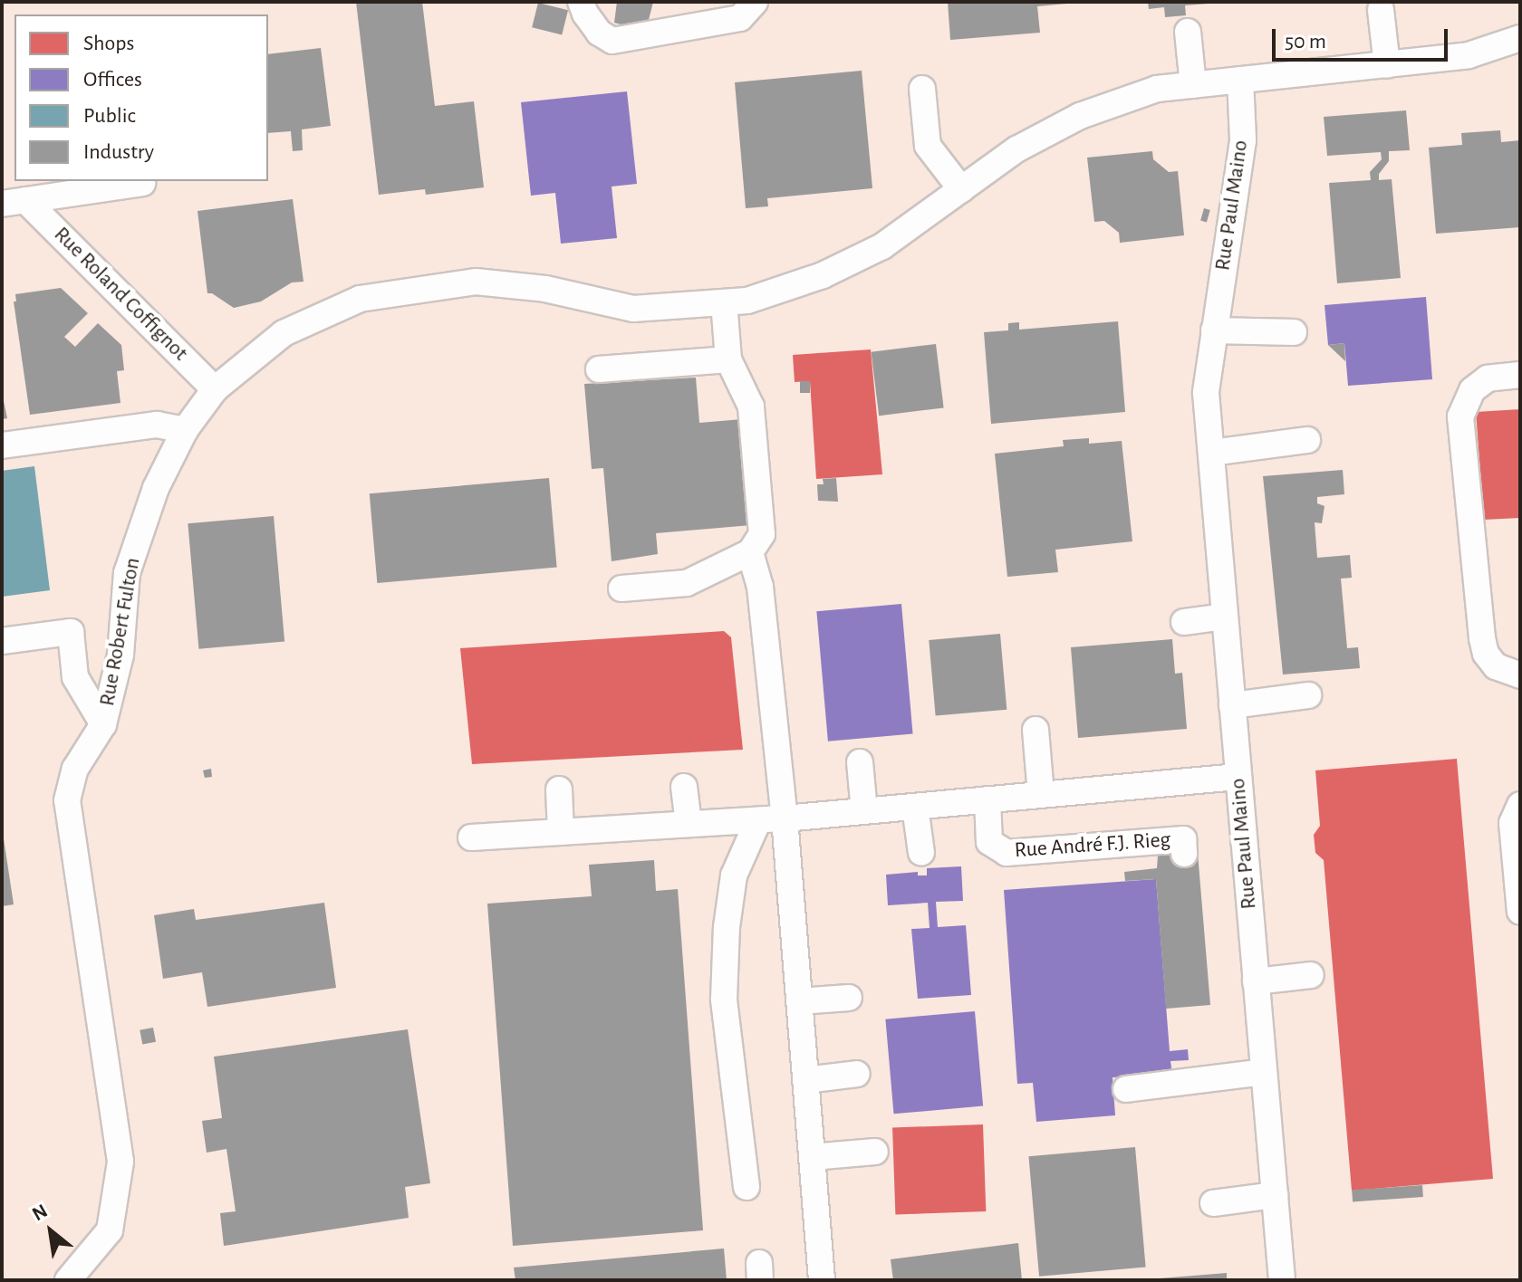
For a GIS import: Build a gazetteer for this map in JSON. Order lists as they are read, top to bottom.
{
  "streets": {
    "street": [
      "Rue Paul Maino",
      "Rue Roland Coffignot",
      "Rue Robert Fulton",
      "Rue André F.J. Rieg"
    ]
  },
  "crossings": [
    ["Rue Paul Maino", "Rue Robert Fulton"],
    ["Rue Roland Coffignot", "Rue Robert Fulton"]
  ],
  "legend": [
    "Shops",
    "Offices",
    "Public",
    "Industry"
  ],
  "scale_bar": "50 m",
  "north": "top left"
}
